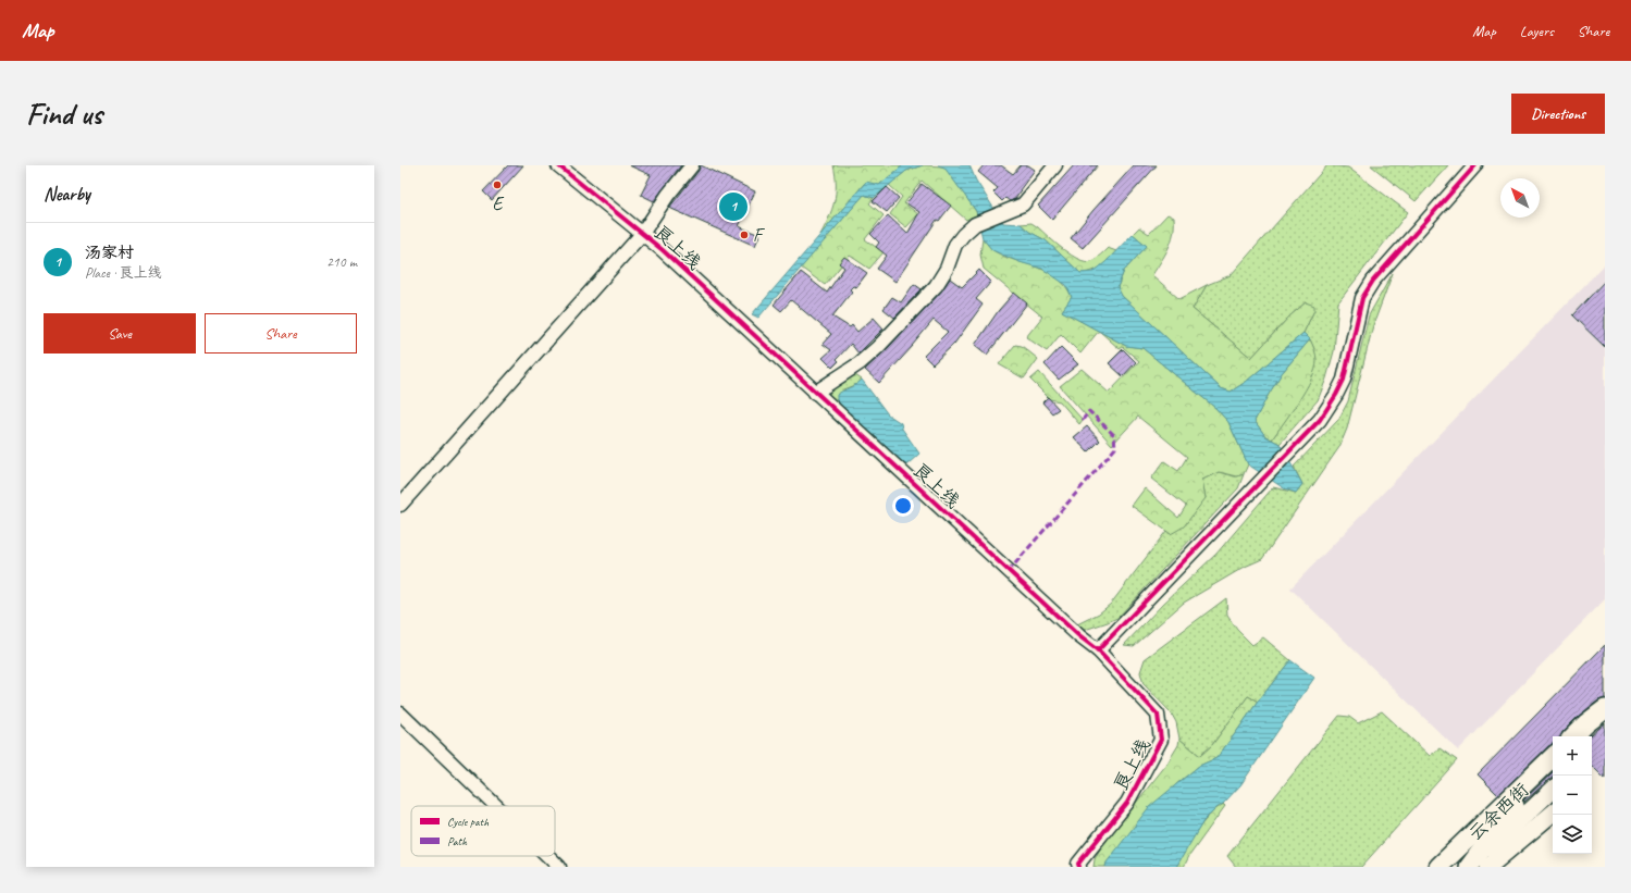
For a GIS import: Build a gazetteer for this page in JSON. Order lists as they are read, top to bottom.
{
  "streets": {
    "main road": ["云余西街"],
    "street": ["良上线"]
  },
  "places": ["E", "F"],
  "legend": ["Cycle path", "Path"],
  "north": "top left",
  "page": {
    "header": "Map",
    "nav": ["Map", "Layers", "Share"],
    "buttons": [
      "Directions",
      ["Save", "Share"]
    ],
    "title": "Find us",
    "heading": "Nearby",
    "pins": "1",
    "list": [
      {
        "mark": "1",
        "name": "汤家村",
        "note": "Place · 良上线",
        "value": "210 m"
      }
    ],
    "map_buttons": ["+", "−"]
  }
}
